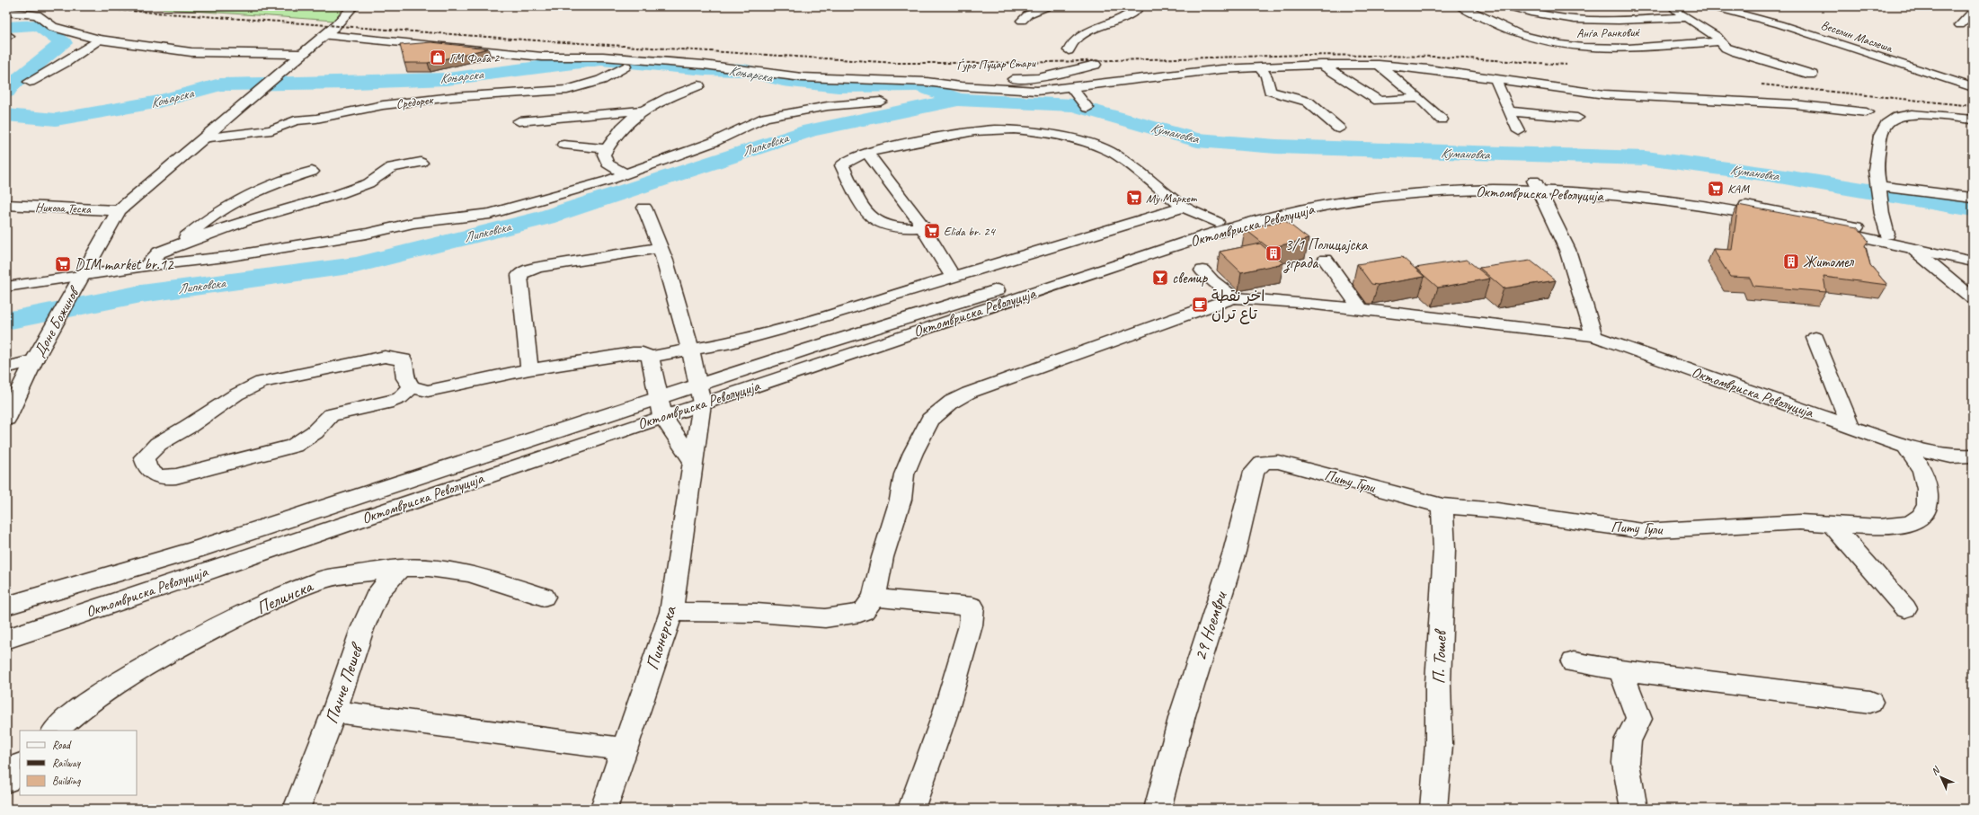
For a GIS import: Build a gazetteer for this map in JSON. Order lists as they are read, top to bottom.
{
  "streets": {
    "street": [
      "Анѓа Ранковиќ",
      "Веселин Маслеша",
      "Ѓуро Пуцар Стари",
      "Средорек",
      "Октомвриска Револуција",
      "Никола Теска",
      "Доне Божинов",
      "Питу Гули",
      "Пелинска",
      "29 Ноември",
      "Пионерска",
      "П. Тошев",
      "Панче Пешев"
    ]
  },
  "crossings": [
    ["Средорек", "Доне Божинов"],
    ["Октомвриска Револуција", "Питу Гули"],
    ["Октомвриска Револуција", "Пионерска"],
    ["Никола Теска", "Доне Божинов"],
    ["Питу Гули", "29 Ноември"],
    ["Питу Гули", "П. Тошев"],
    ["Пелинска", "Панче Пешев"]
  ],
  "water": ["Коњарска", "Кумановка", "Липковска"],
  "places": {
    "shop": ["ГМ Фаба 2"],
    "supermarket": [
      "КАМ",
      "Му Маркет",
      "Elida br. 24",
      "DIM market br.12"
    ],
    "building": ["3/1 Полицајска зграда", "Житомел"],
    "bar": ["свемир"],
    "cafe": ["اخر نقطة تاع تران"]
  },
  "legend": ["Road", "Railway", "Building"],
  "north": "top left"
}
